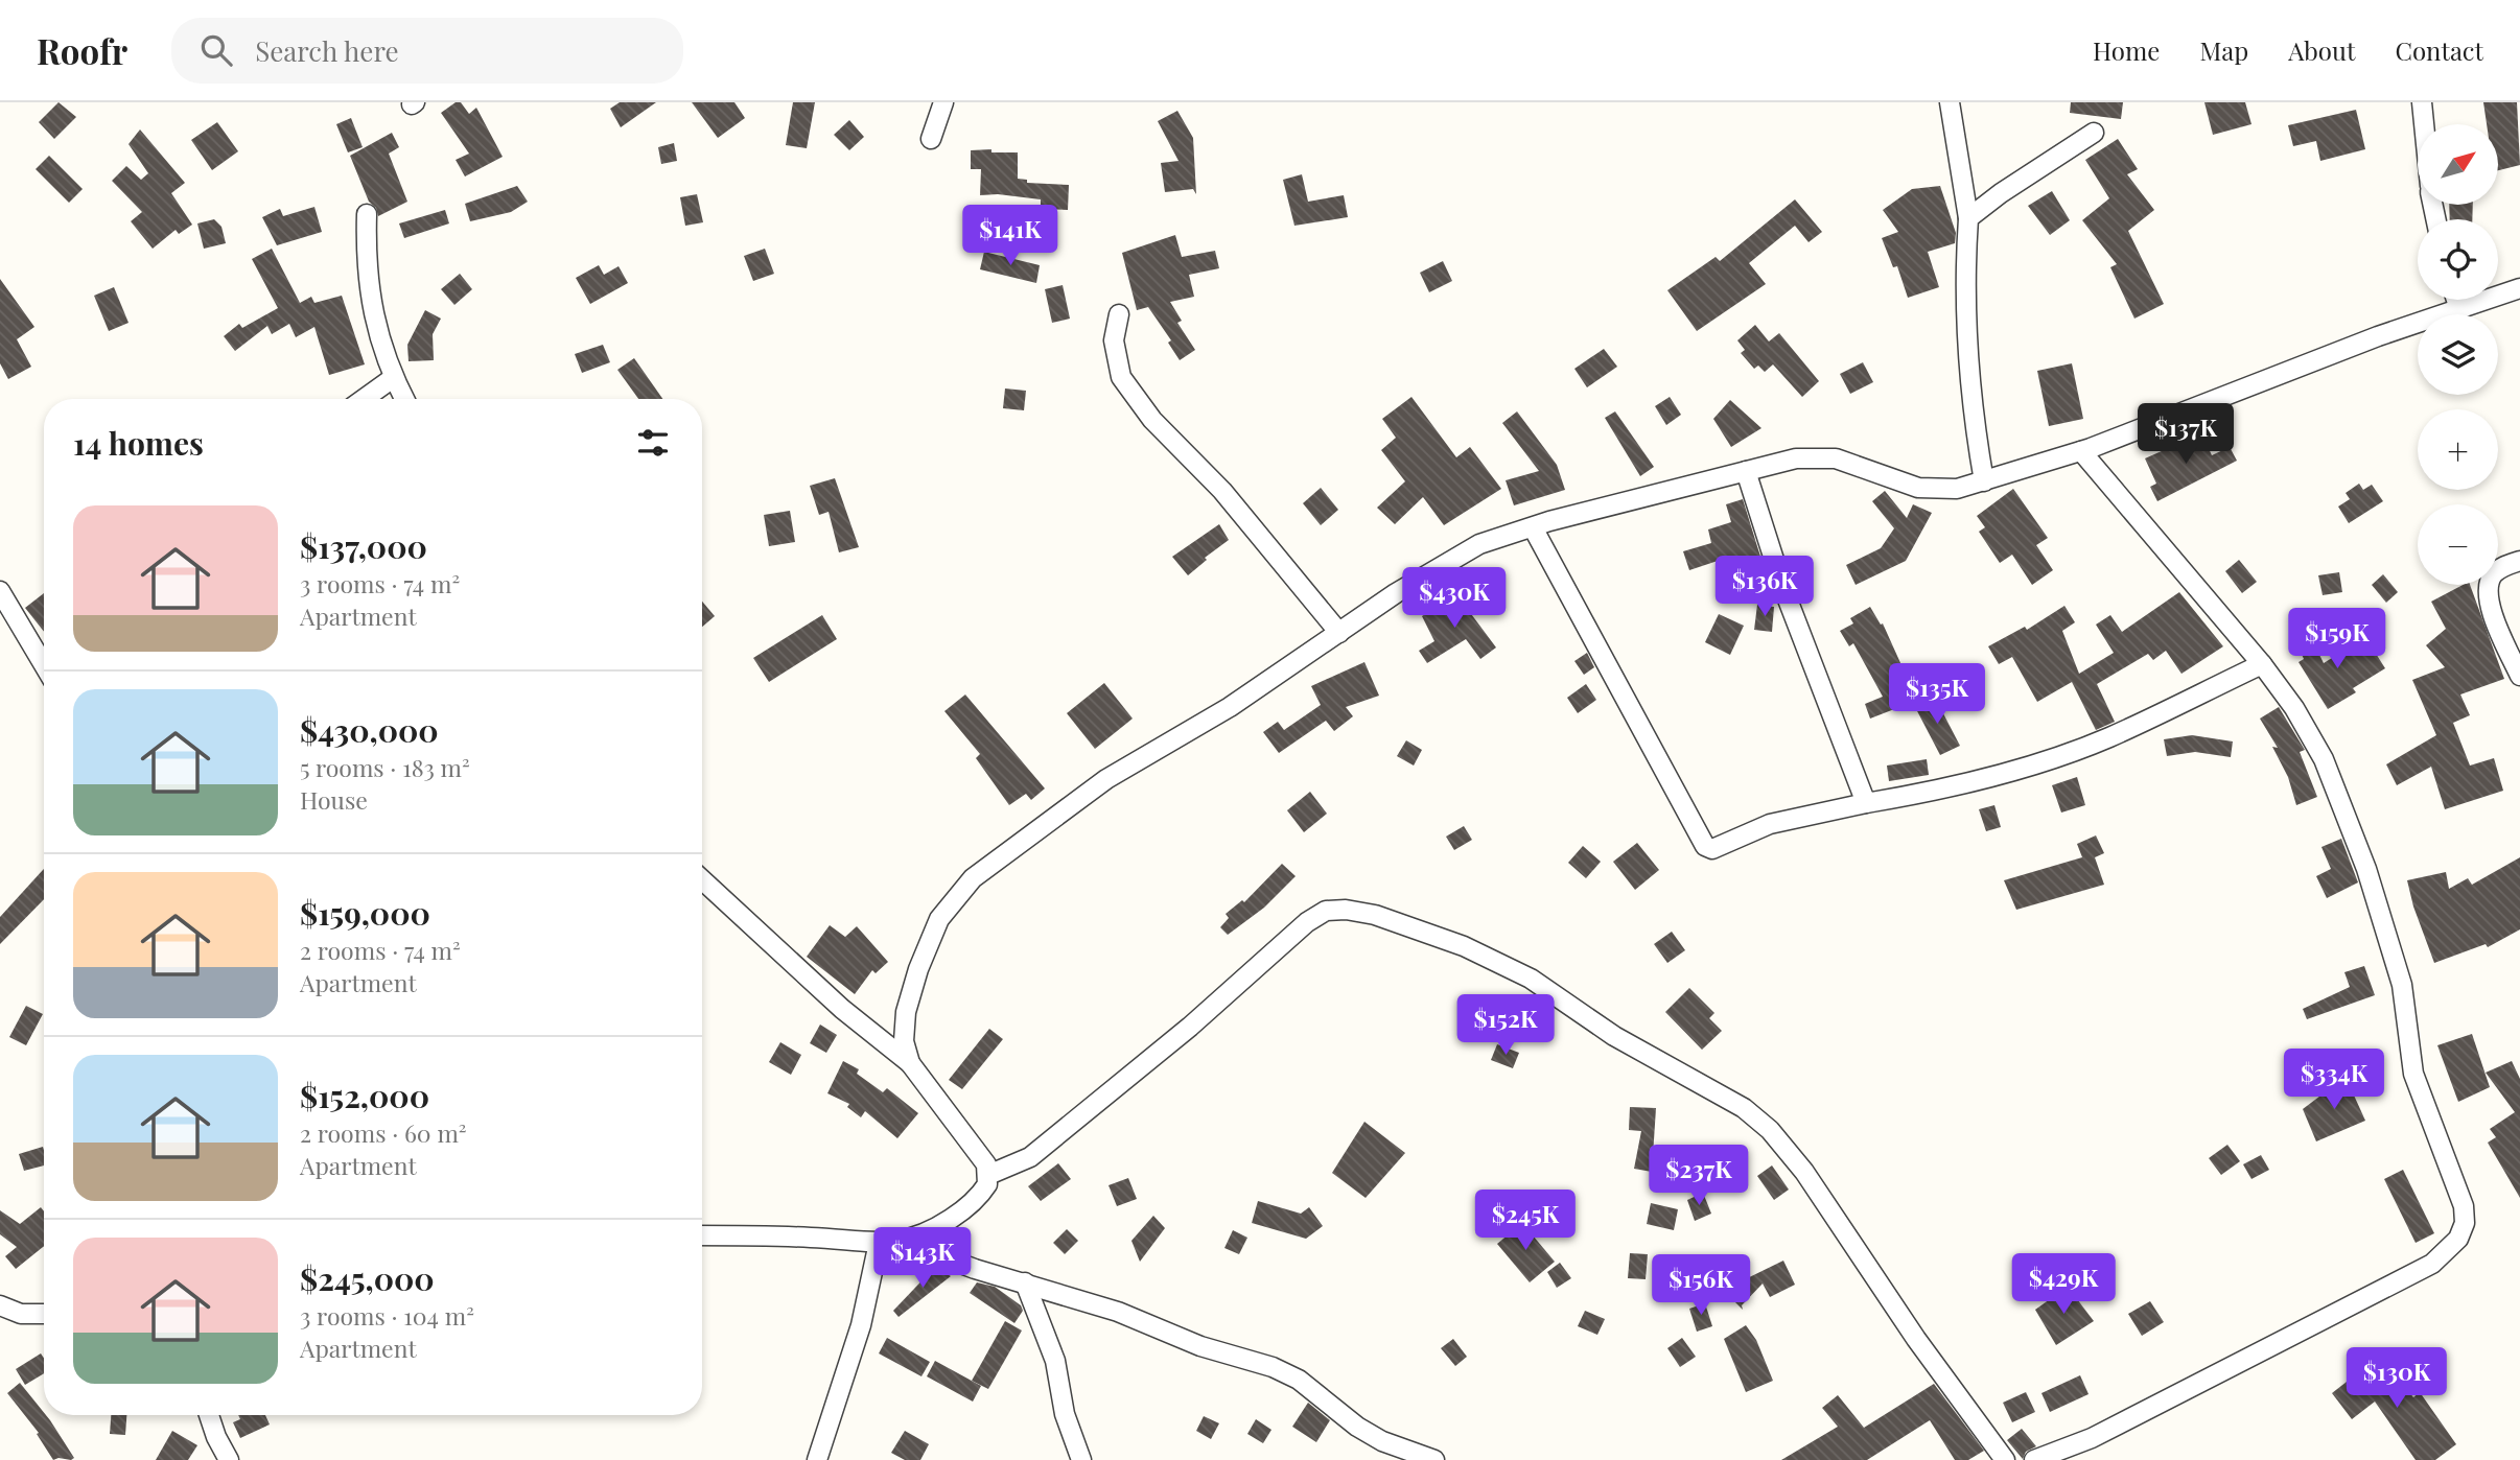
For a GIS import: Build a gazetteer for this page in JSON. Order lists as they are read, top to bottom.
{
  "north": "top right",
  "page": {
    "header": "Roofr",
    "search": "Search here",
    "nav": [
      "Home",
      "Map",
      "About",
      "Contact"
    ],
    "map_buttons": ["+", "−"],
    "price": [
      "$141K",
      "$137K",
      "$136K",
      "$430K",
      "$159K",
      "$135K",
      "$152K",
      "$334K",
      "$237K",
      "$245K",
      "$143K",
      "$429K",
      "$156K",
      "$130K"
    ],
    "heading": "14 homes",
    "list": [
      {
        "name": "$137,000",
        "note": "3 rooms · 74 m² · Apartment"
      },
      {
        "name": "$430,000",
        "note": "5 rooms · 183 m² · House"
      },
      {
        "name": "$159,000",
        "note": "2 rooms · 74 m² · Apartment"
      },
      {
        "name": "$152,000",
        "note": "2 rooms · 60 m² · Apartment"
      },
      {
        "name": "$245,000",
        "note": "3 rooms · 104 m² · Apartment"
      }
    ]
  }
}
